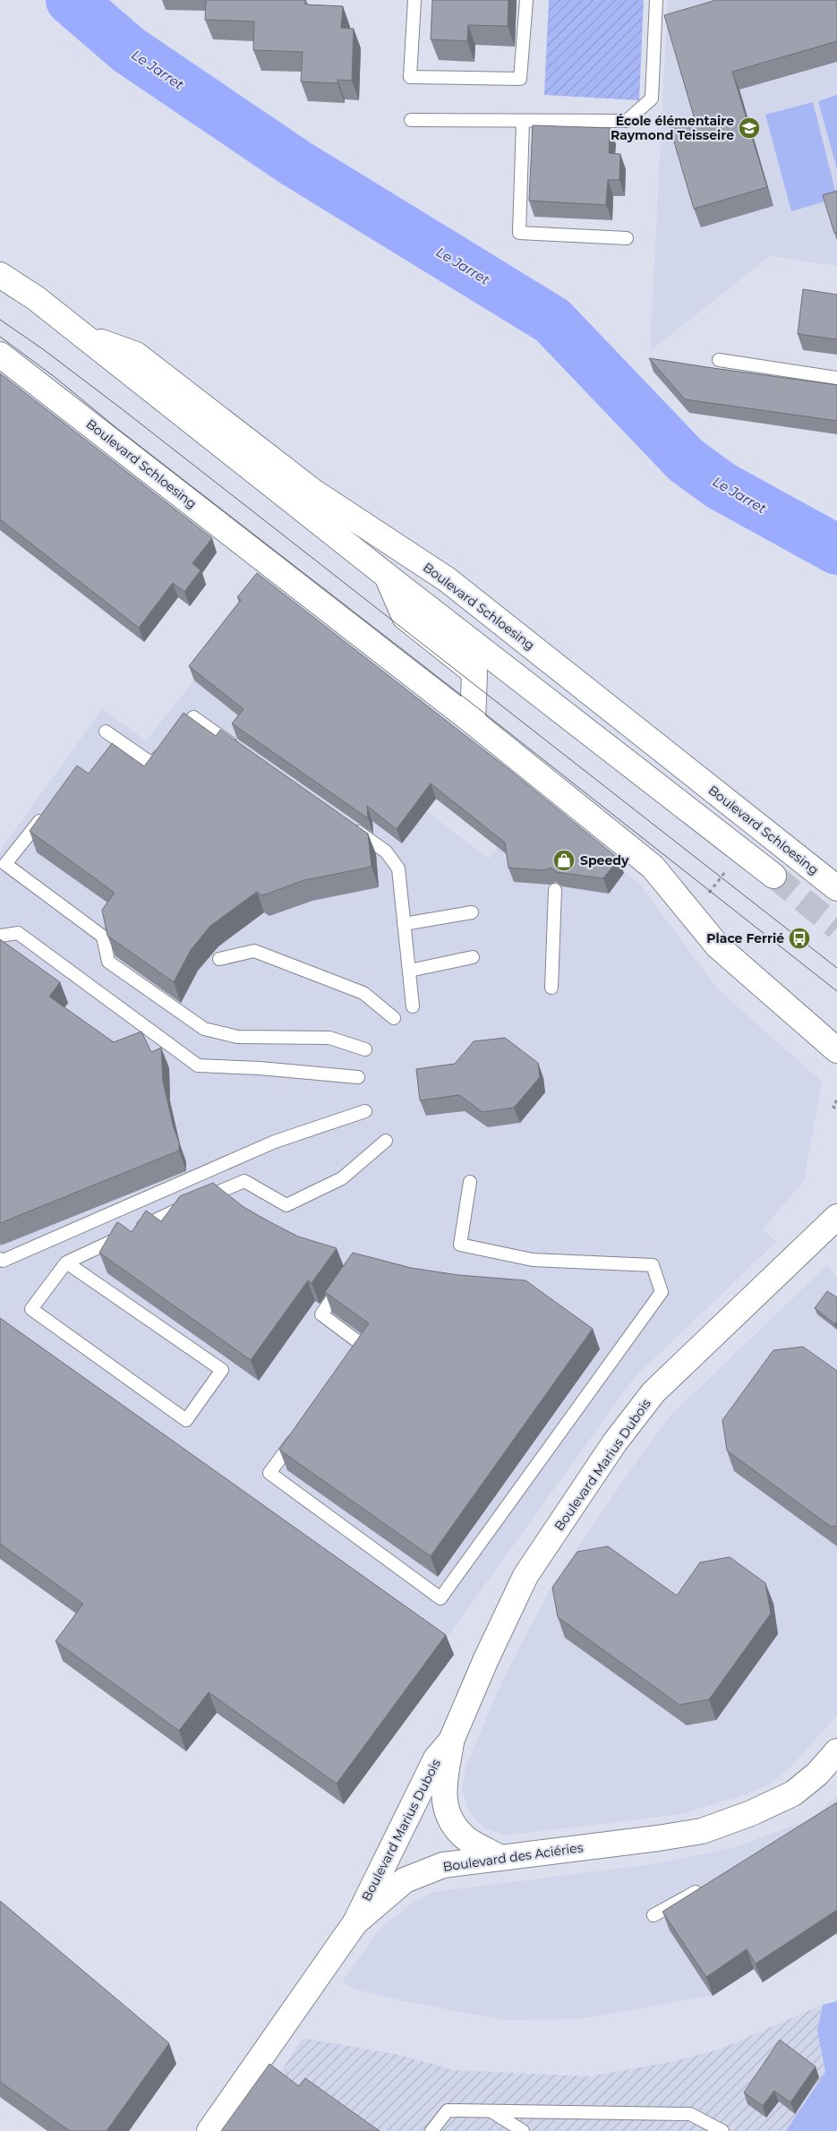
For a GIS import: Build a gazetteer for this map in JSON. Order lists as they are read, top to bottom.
{
  "streets": {
    "main road": ["Boulevard Schloesing", "Boulevard Marius Dubois", "Boulevard des Aciéries"]
  },
  "crossings": [
    ["Boulevard Marius Dubois", "Boulevard des Aciéries"]
  ],
  "water": ["Le Jarret"],
  "places": {
    "school or university": ["École élémentaire Raymond Teisseire"],
    "shop": ["Speedy"],
    "bus stop": ["Place Ferrié"]
  }
}
